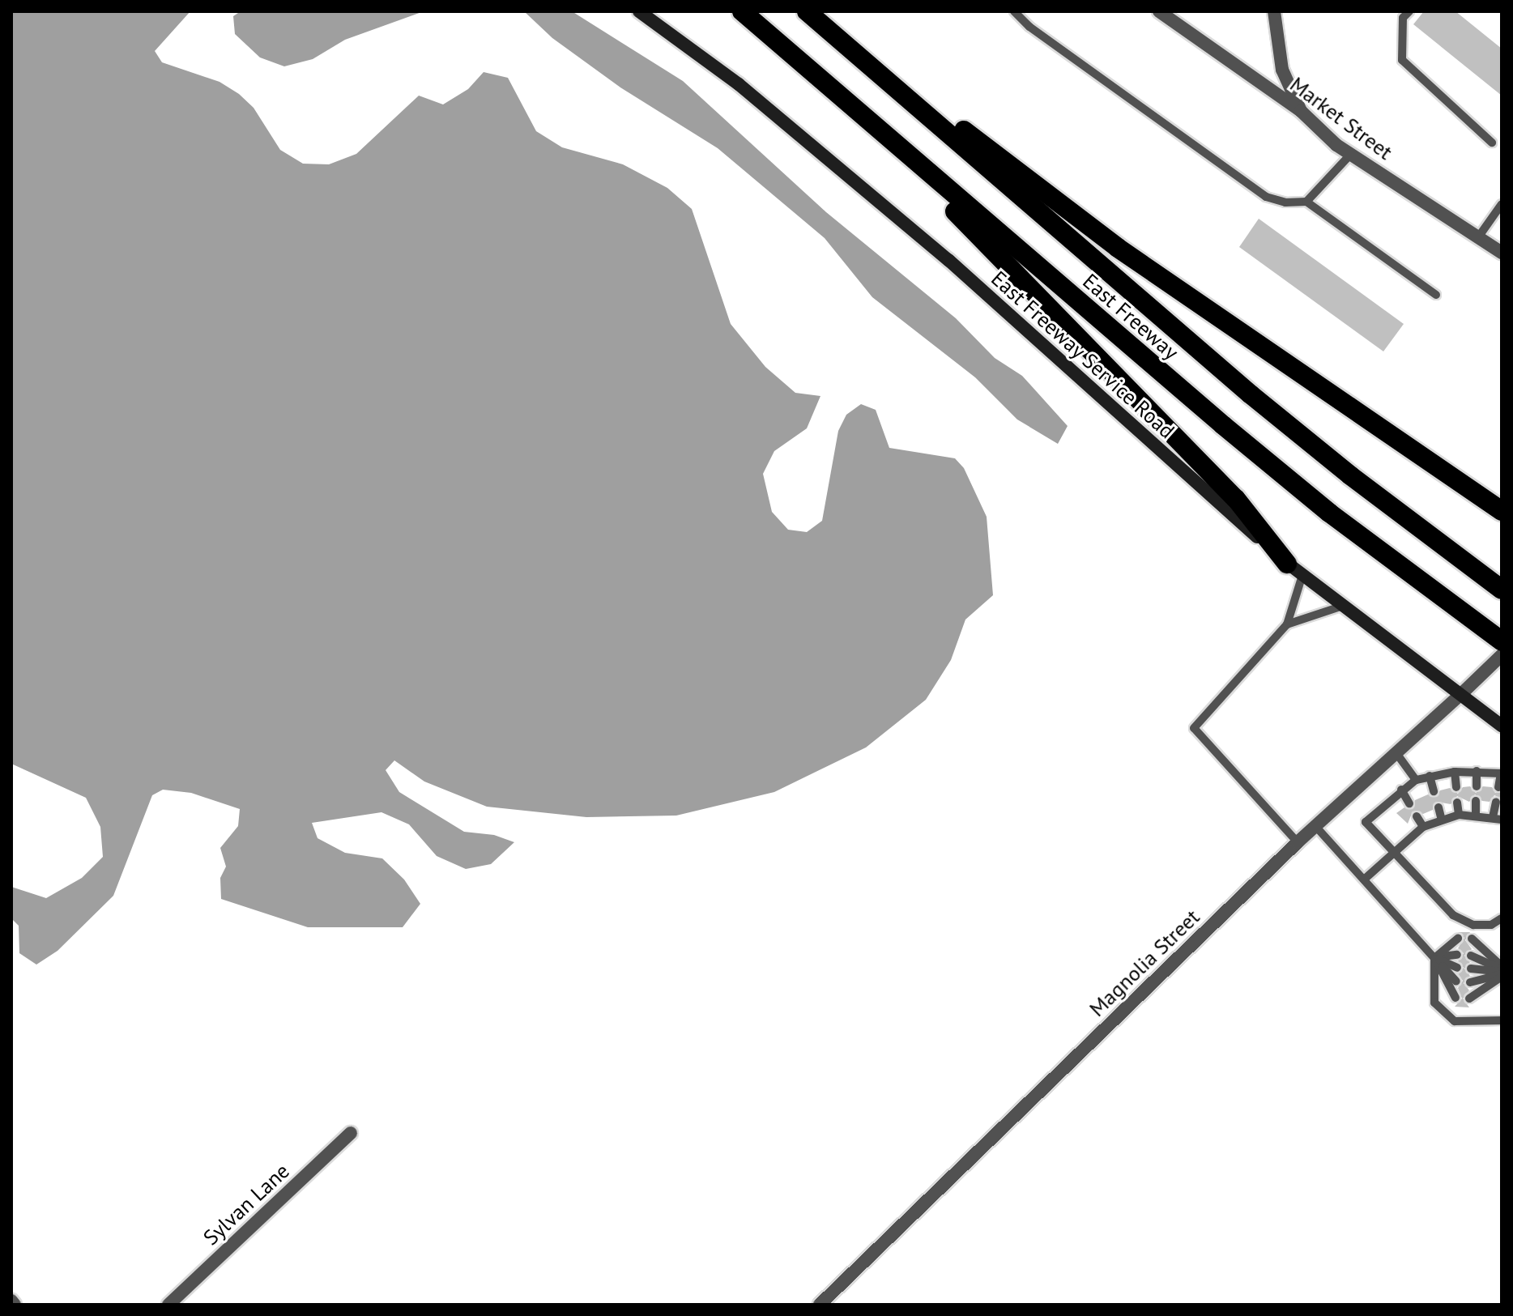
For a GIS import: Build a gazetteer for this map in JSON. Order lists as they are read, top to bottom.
{
  "streets": {
    "highway": ["East Freeway"],
    "main road": ["East Freeway Service Road"],
    "street": ["Market Street", "Magnolia Street", "Sylvan Lane"]
  },
  "crossings": [
    ["East Freeway Service Road", "Magnolia Street"]
  ]
}
